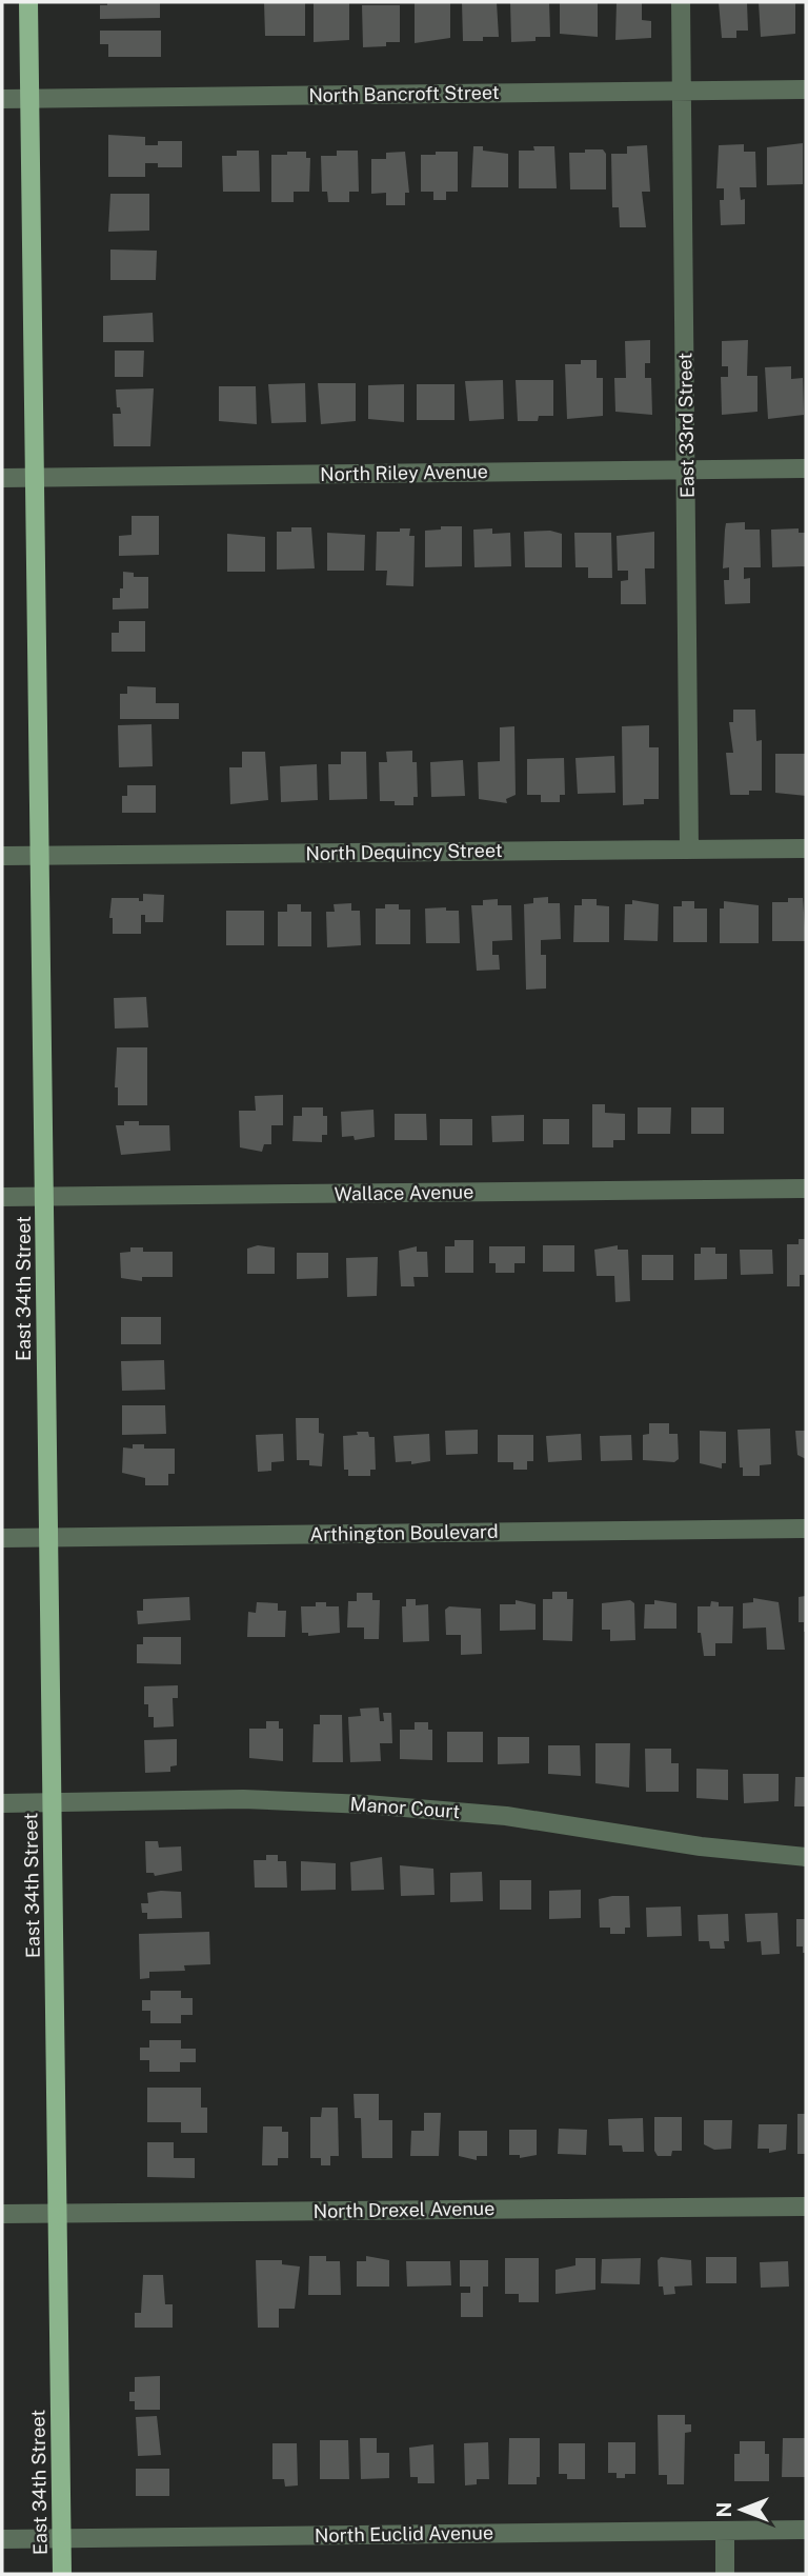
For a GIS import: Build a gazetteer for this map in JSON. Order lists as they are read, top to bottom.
{
  "streets": {
    "main road": ["East 34th Street"],
    "street": [
      "North Bancroft Street",
      "East 33rd Street",
      "North Riley Avenue",
      "North Dequincy Street",
      "Wallace Avenue",
      "Arthington Boulevard",
      "Manor Court",
      "North Drexel Avenue",
      "North Euclid Avenue"
    ]
  },
  "crossings": [
    ["North Bancroft Street", "East 33rd Street"],
    ["North Bancroft Street", "East 34th Street"],
    ["East 33rd Street", "North Riley Avenue"],
    ["East 33rd Street", "North Dequincy Street"],
    ["North Riley Avenue", "East 34th Street"],
    ["North Dequincy Street", "East 34th Street"],
    ["Wallace Avenue", "East 34th Street"],
    ["East 34th Street", "Arthington Boulevard"],
    ["East 34th Street", "Manor Court"],
    ["East 34th Street", "North Drexel Avenue"],
    ["East 34th Street", "North Euclid Avenue"]
  ],
  "north": "left"
}
